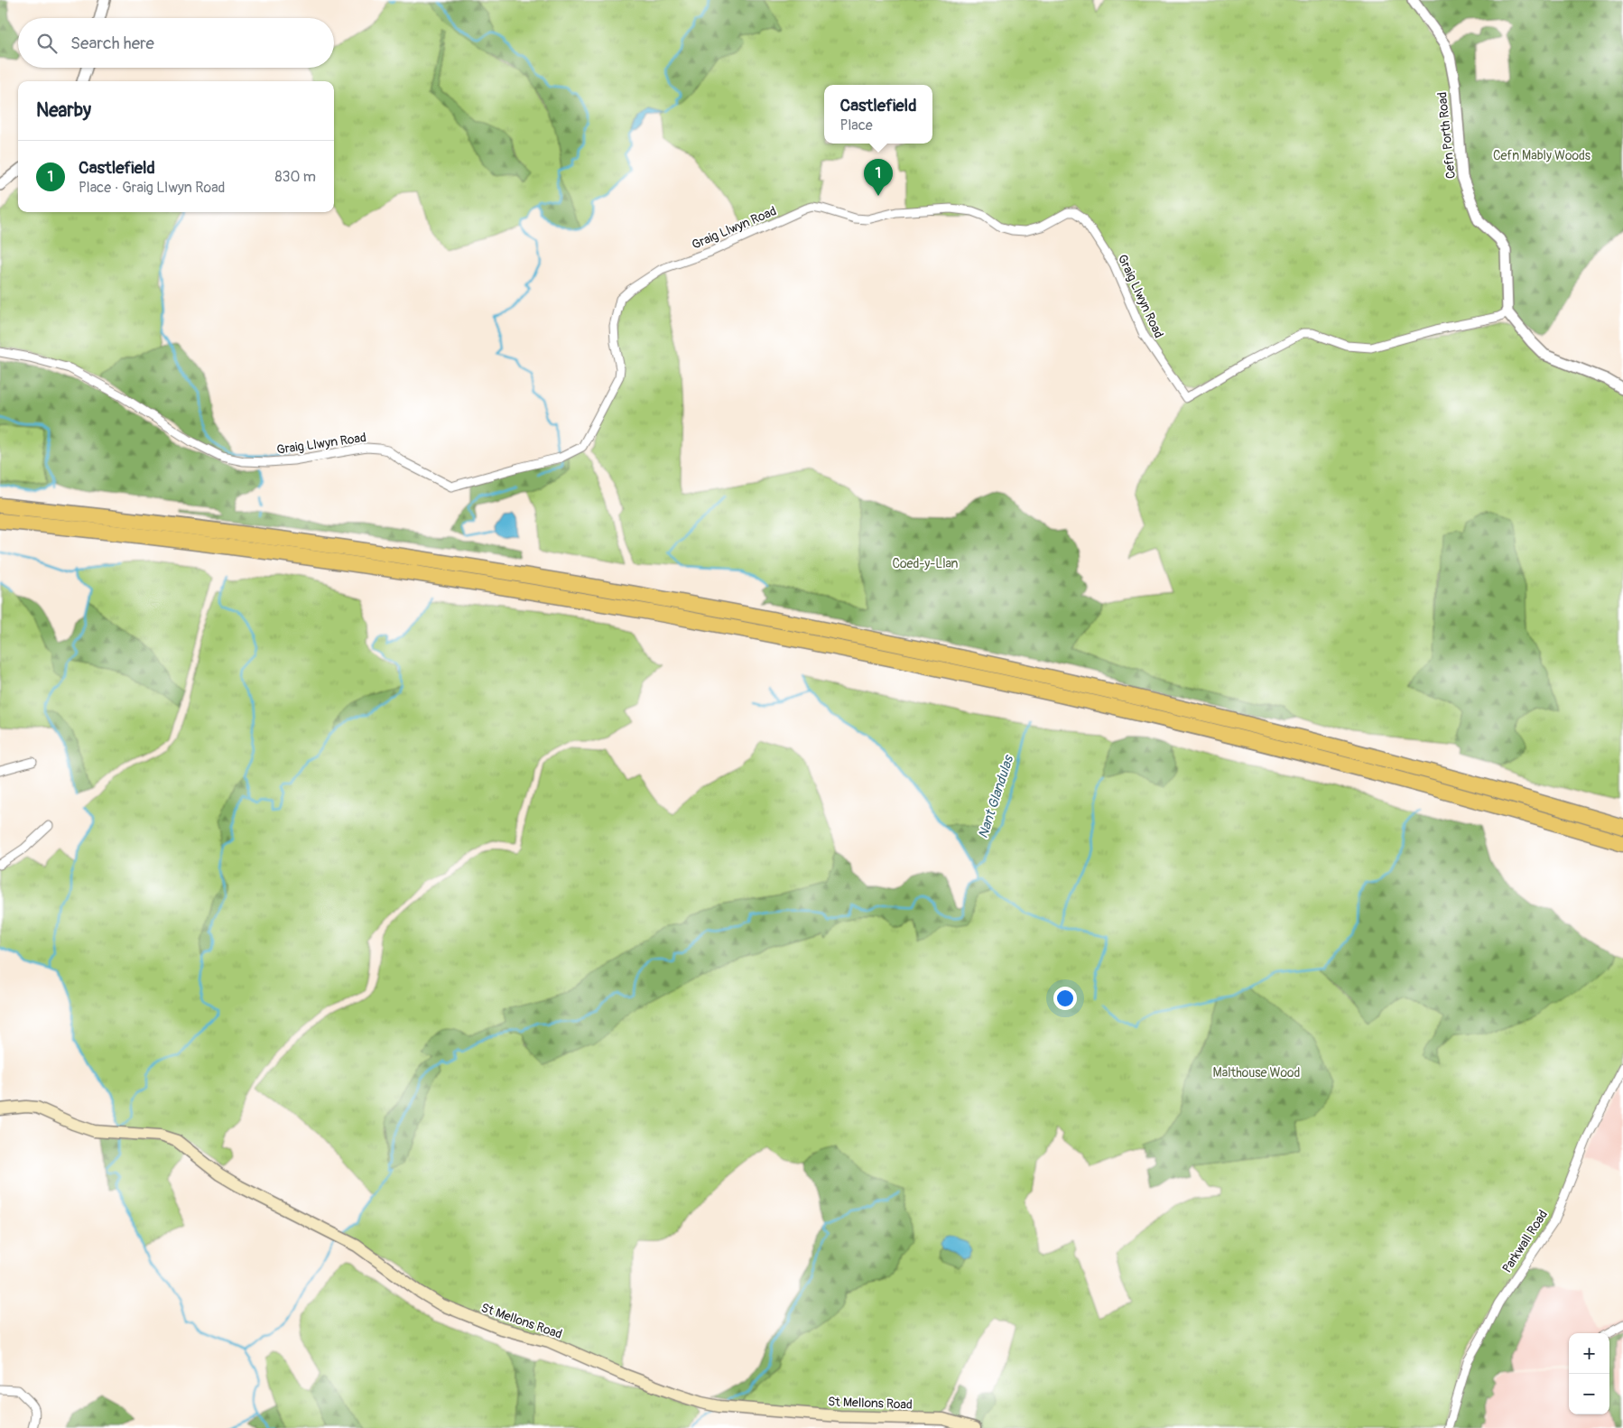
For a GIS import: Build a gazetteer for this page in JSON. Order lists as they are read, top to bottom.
{
  "streets": {
    "main road": ["St Mellons Road"],
    "street": ["Cefn Porth Road", "Graig Llwyn Road", "Parkwall Road"]
  },
  "crossings": [
    ["Cefn Porth Road", "Graig Llwyn Road"]
  ],
  "water": ["Nant Glandulas"],
  "parks": ["Cefn Mably Woods", "Coed-y-Llan", "Malthouse Wood"],
  "page": {
    "search": "Search here",
    "heading": "Nearby",
    "popup": ["Castlefield", "Place"],
    "list": [
      {
        "mark": "1",
        "name": "Castlefield",
        "note": "Place · Graig Llwyn Road",
        "value": "830 m"
      }
    ],
    "pins": "1",
    "map_buttons": ["+", "−"]
  }
}
